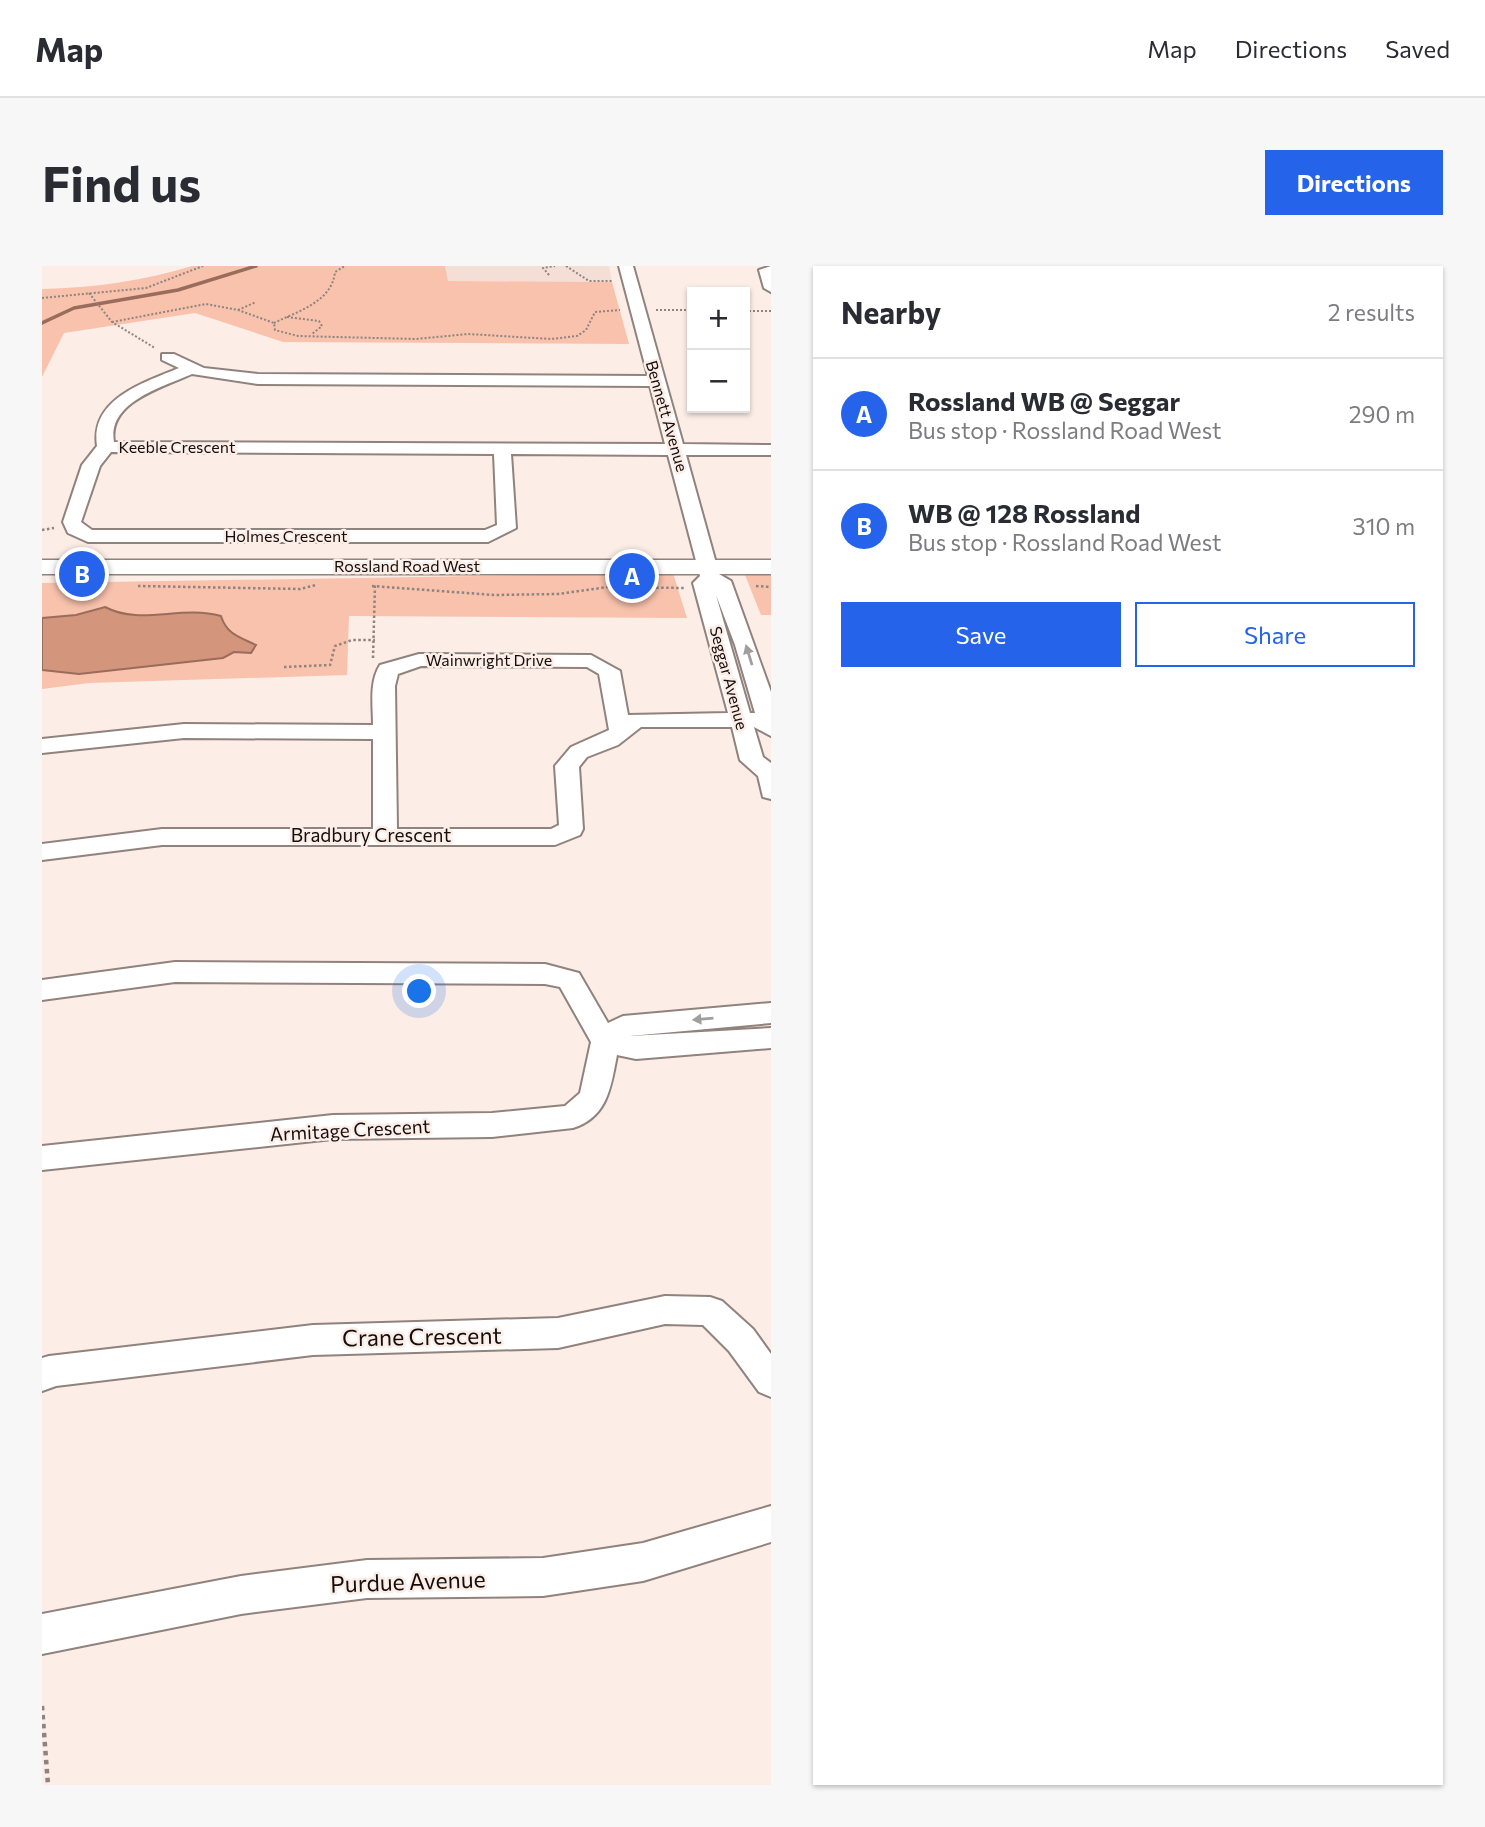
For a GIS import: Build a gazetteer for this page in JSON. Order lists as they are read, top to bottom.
{
  "streets": {
    "main road": ["Rossland Road West"],
    "street": [
      "Bennett Avenue",
      "Keeble Crescent",
      "Holmes Crescent",
      "Wainwright Drive",
      "Seggar Avenue",
      "Bradbury Crescent",
      "Armitage Crescent",
      "Crane Crescent",
      "Purdue Avenue"
    ]
  },
  "crossings": [
    ["Bennett Avenue", "Keeble Crescent"],
    ["Bennett Avenue", "Rossland Road West"],
    ["Bennett Avenue", "Seggar Avenue"],
    ["Keeble Crescent", "Holmes Crescent"],
    ["Rossland Road West", "Seggar Avenue"],
    ["Wainwright Drive", "Bradbury Crescent"]
  ],
  "page": {
    "header": "Map",
    "nav": ["Map", "Directions", "Saved"],
    "buttons": [
      "Directions",
      ["Save", "Share"]
    ],
    "title": "Find us",
    "heading": ["Nearby", "2 results"],
    "map_buttons": ["+", "−"],
    "list": [
      {
        "mark": "A",
        "name": "Rossland WB @ Seggar",
        "note": "Bus stop · Rossland Road West",
        "value": "290 m"
      },
      {
        "mark": "B",
        "name": "WB @ 128 Rossland",
        "note": "Bus stop · Rossland Road West",
        "value": "310 m"
      }
    ],
    "pins": ["B", "A"]
  }
}
